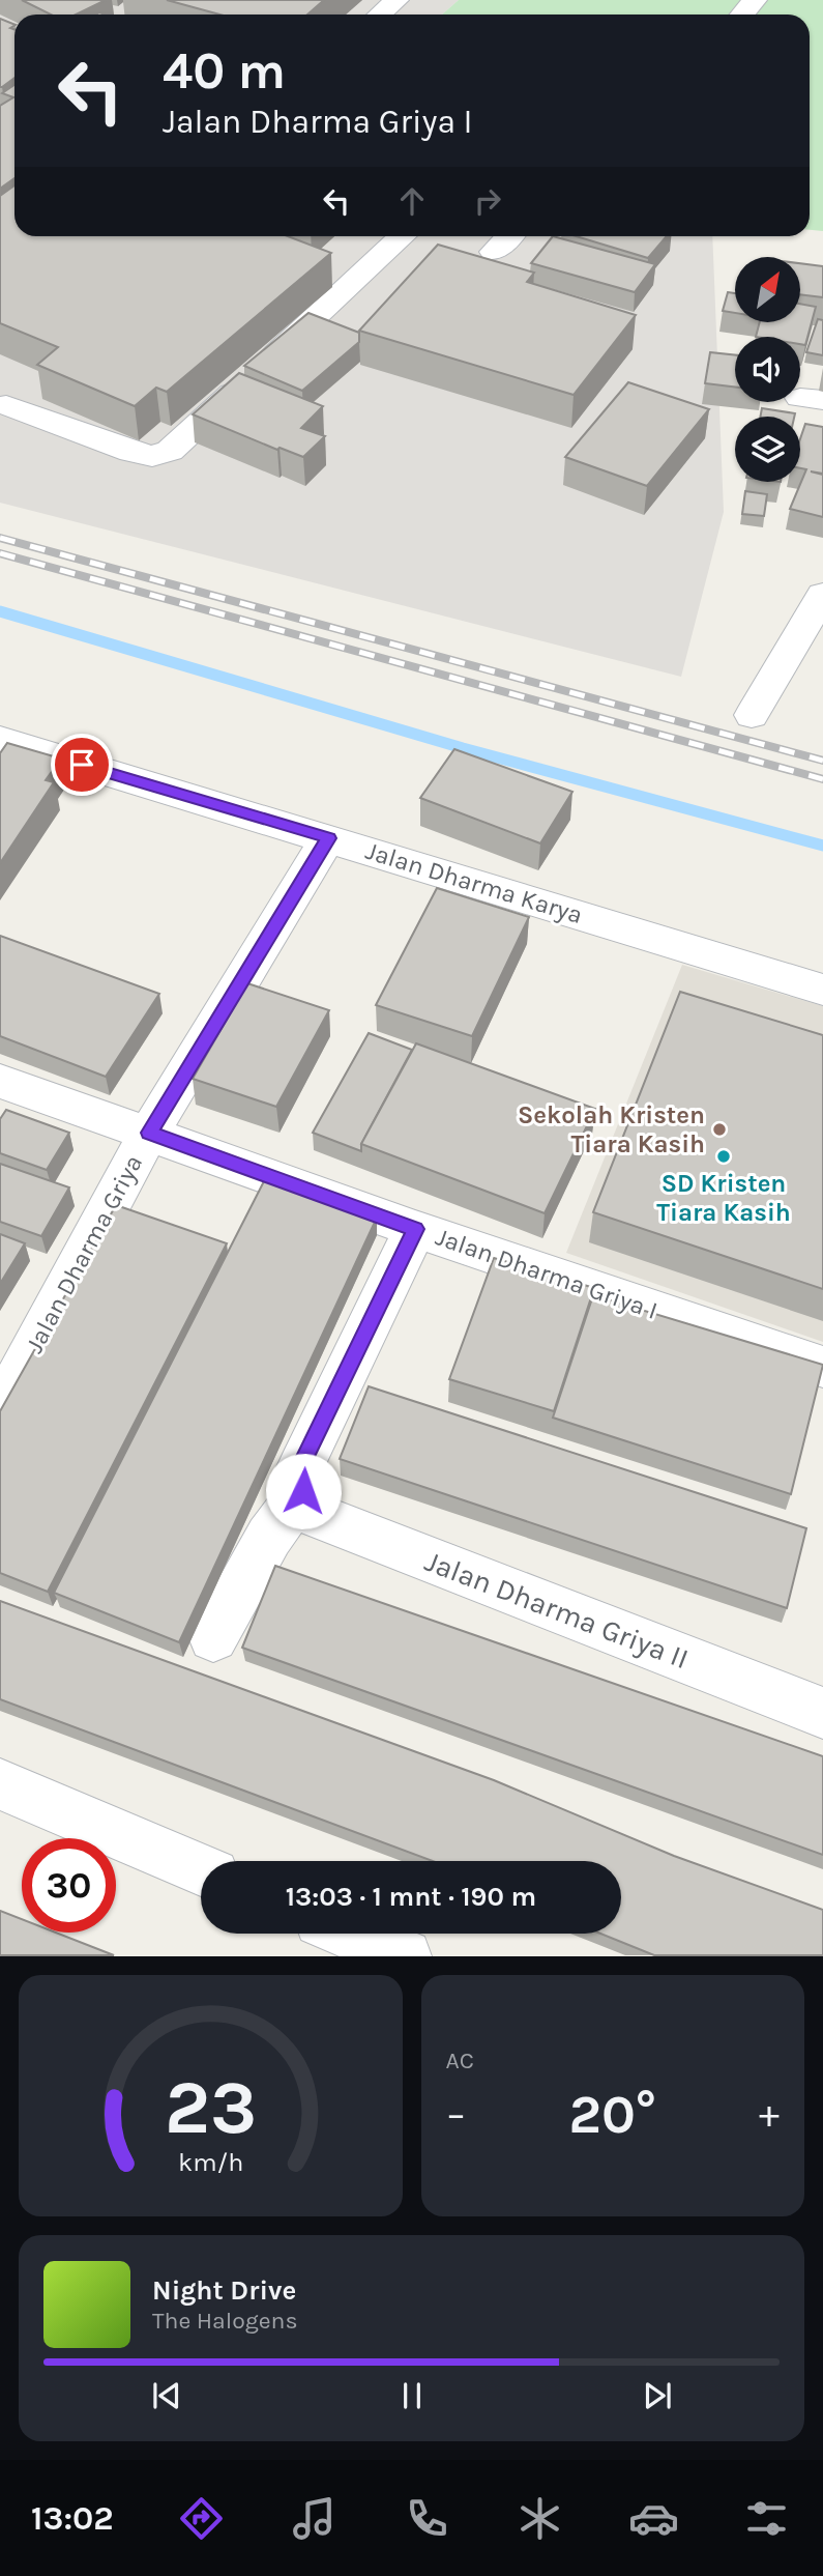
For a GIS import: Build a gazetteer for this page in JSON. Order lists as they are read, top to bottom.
{
  "streets": {
    "street": [
      "Jalan Dharma Karya",
      "Jalan Dharma Griya",
      "Jalan Dharma Griya I",
      "Jalan Dharma Griya II"
    ]
  },
  "crossings": [
    ["Jalan Dharma Karya", "Jalan Dharma Griya"],
    ["Jalan Dharma Griya", "Jalan Dharma Griya I"]
  ],
  "places": ["Sekolah Kristen Tiara Kasih", "SD Kristen Tiara Kasih"],
  "north": "top right",
  "page": {
    "turn": ["40 m", "Jalan Dharma Griya I"],
    "limit": "30",
    "trip": "13:03 · 1 mnt · 190 m",
    "tile": "AC",
    "heat": ["−", "20°", "+"],
    "song": ["Night Drive", "The Halogens"],
    "tabs": "13:02",
    "gauge": ["23", "km/h"]
  }
}
